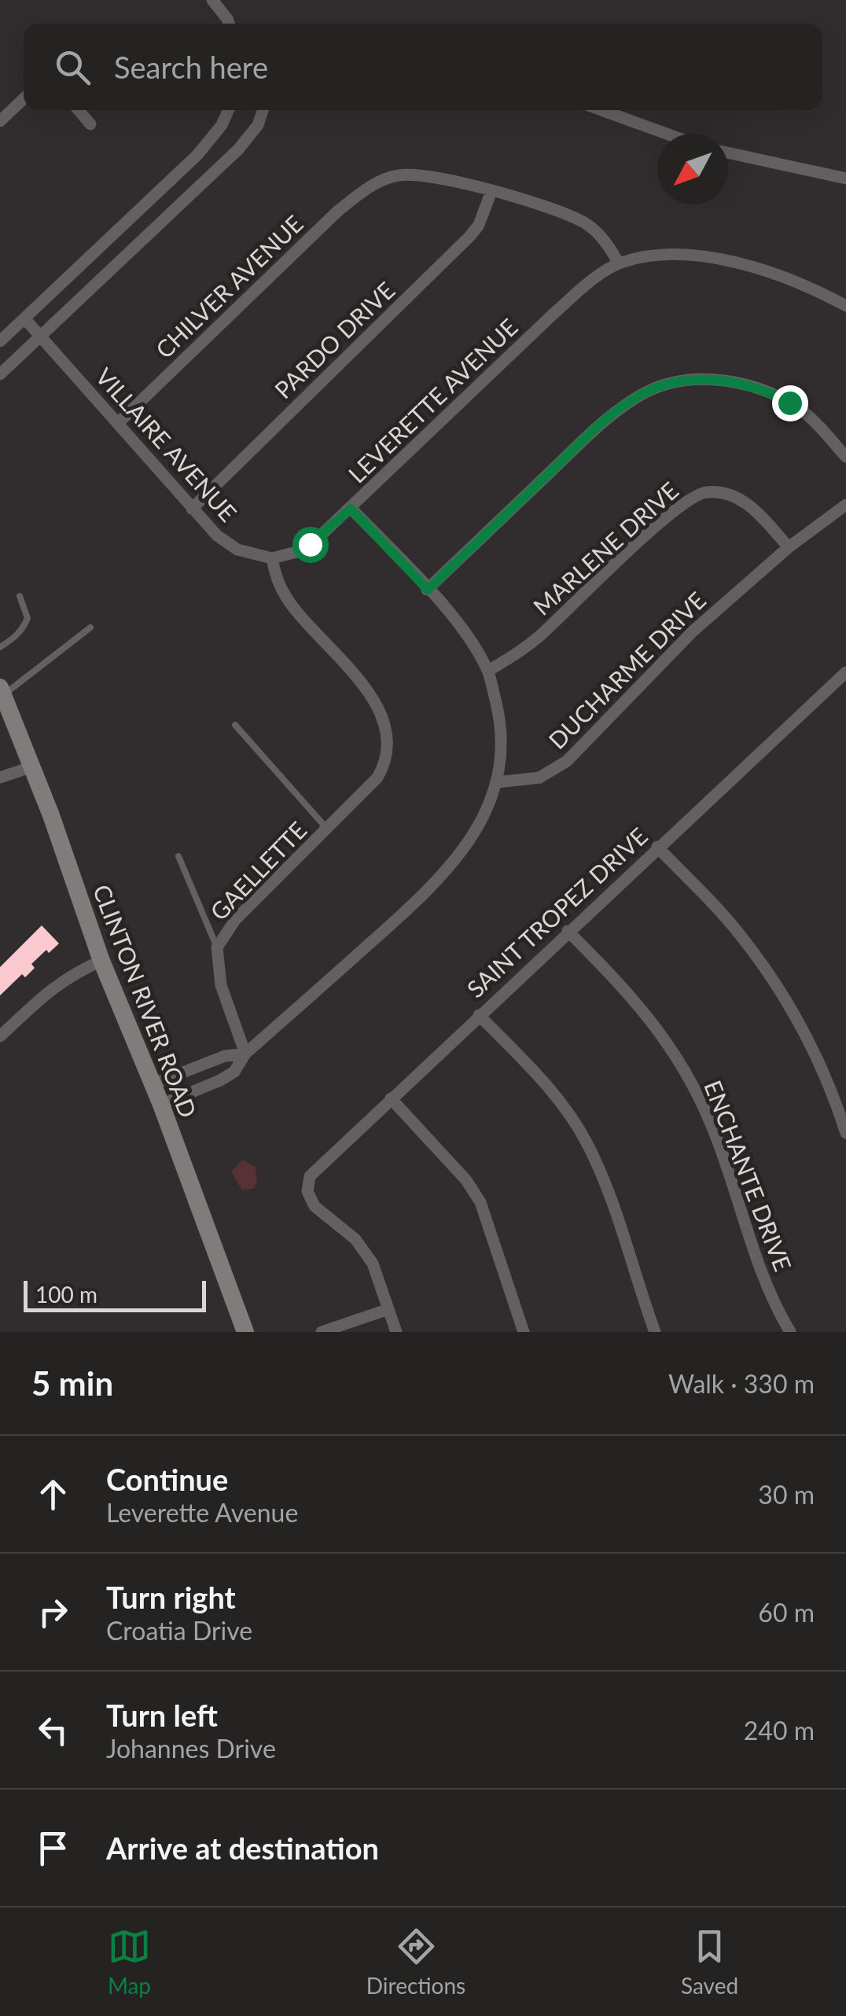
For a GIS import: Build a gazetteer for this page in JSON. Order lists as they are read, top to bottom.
{
  "streets": {
    "street": [
      "CHILVER AVENUE",
      "PARDO DRIVE",
      "LEVERETTE AVENUE",
      "VILLAIRE AVENUE",
      "MARLENE DRIVE",
      "DUCHARME DRIVE",
      "GAELLETTE",
      "SAINT TROPEZ DRIVE",
      "CLINTON RIVER ROAD",
      "ENCHANTE DRIVE"
    ]
  },
  "crossings": [
    ["CHILVER AVENUE", "PARDO DRIVE"],
    ["CHILVER AVENUE", "VILLAIRE AVENUE"],
    ["PARDO DRIVE", "VILLAIRE AVENUE"],
    ["LEVERETTE AVENUE", "VILLAIRE AVENUE"],
    ["LEVERETTE AVENUE", "GAELLETTE"],
    ["VILLAIRE AVENUE", "GAELLETTE"],
    ["MARLENE DRIVE", "DUCHARME DRIVE"],
    ["SAINT TROPEZ DRIVE", "ENCHANTE DRIVE"]
  ],
  "scale_bar": "100 m",
  "north": "bottom left",
  "page": {
    "search": "Search here",
    "scale": "100 m",
    "heading": ["5 min", "Walk · 330 m"],
    "list": [
      ["Continue", "Leverette Avenue", "30 m"],
      ["Turn right", "Croatia Drive", "60 m"],
      ["Turn left", "Johannes Drive", "240 m"],
      "Arrive at destination"
    ],
    "nav": ["Map", "Directions", "Saved"]
  }
}
